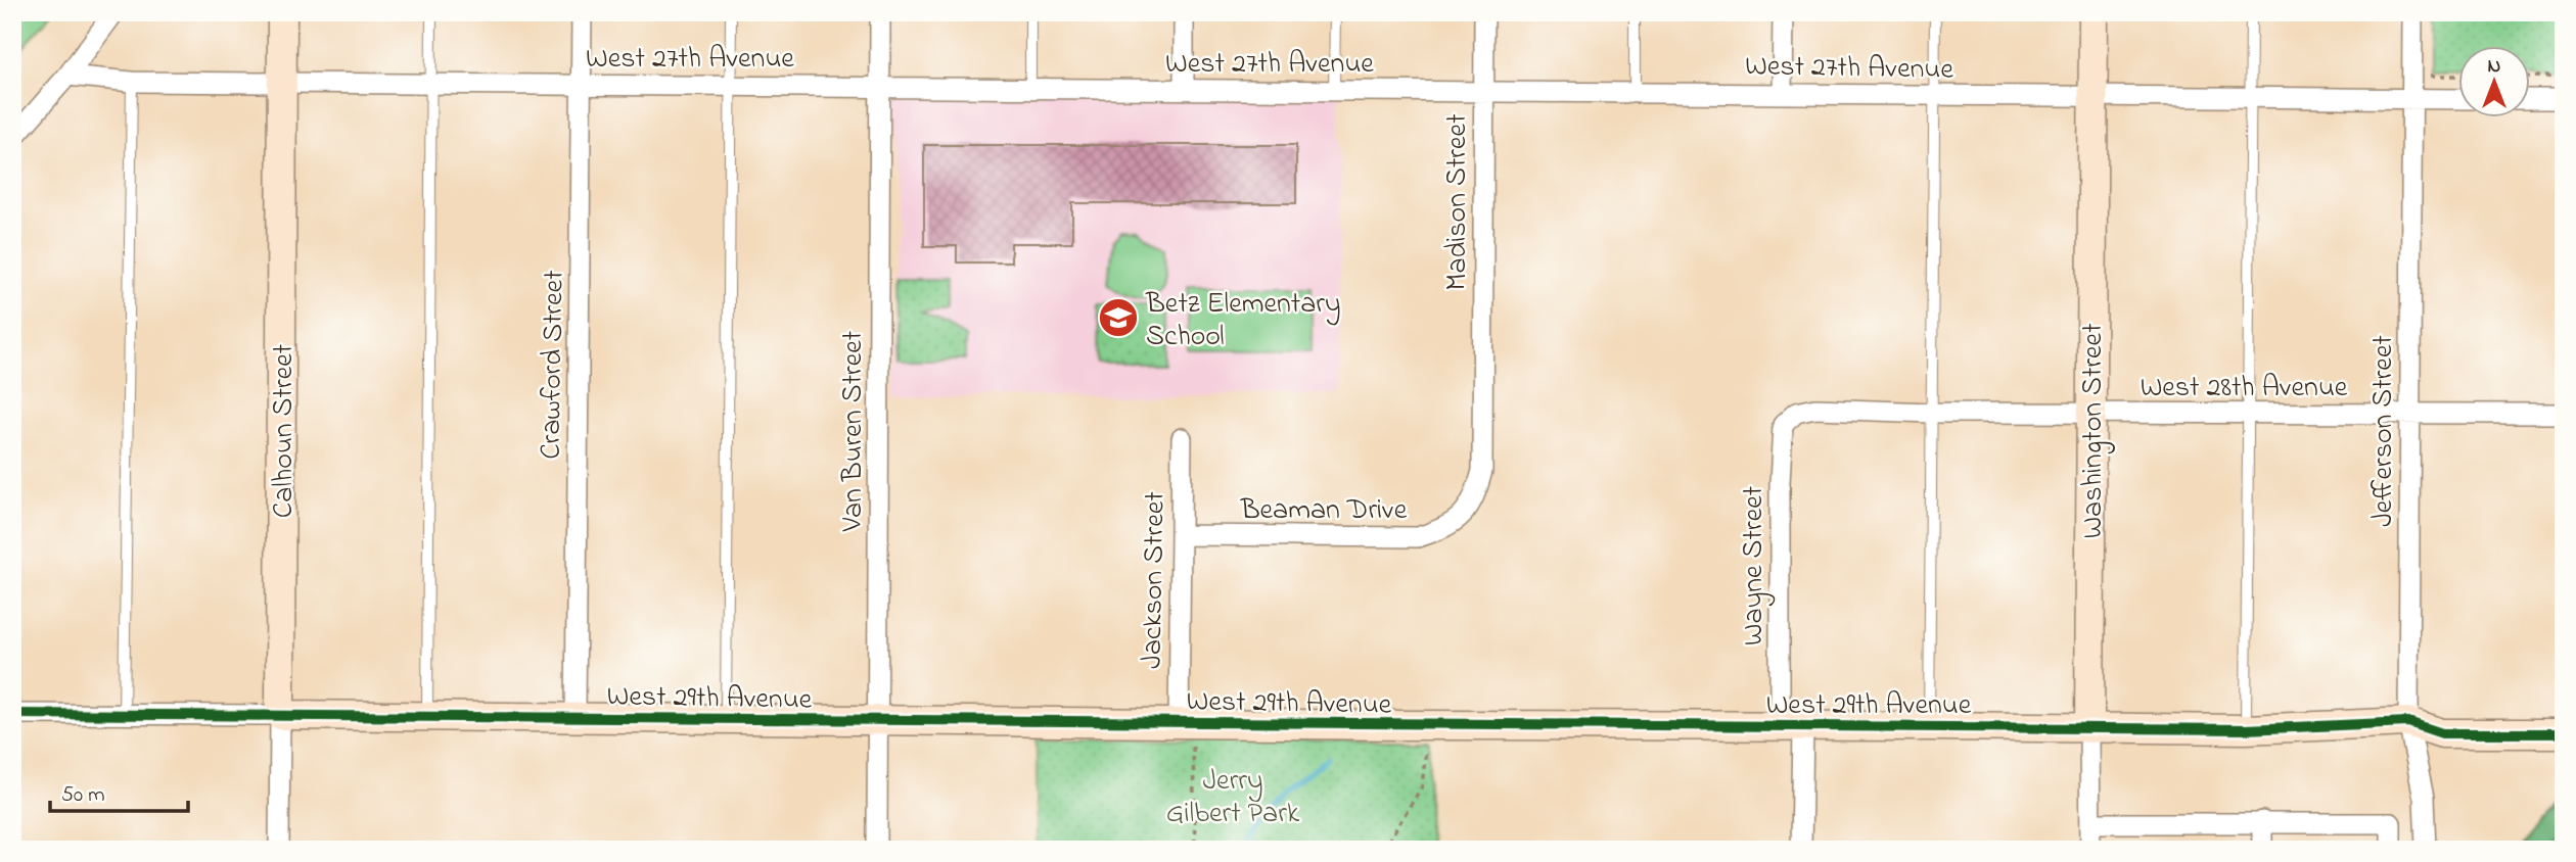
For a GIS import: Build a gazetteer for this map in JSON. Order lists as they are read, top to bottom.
{
  "streets": {
    "street": [
      "West 27th Avenue",
      "Madison Street",
      "Crawford Street",
      "West 28th Avenue",
      "Calhoun Street",
      "Van Buren Street",
      "Washington Street",
      "Jefferson Street",
      "Beaman Drive",
      "Wayne Street",
      "Jackson Street",
      "West 29th Avenue"
    ]
  },
  "crossings": [
    ["West 27th Avenue", "Madison Street"],
    ["West 27th Avenue", "Crawford Street"],
    ["West 27th Avenue", "Calhoun Street"],
    ["West 27th Avenue", "Van Buren Street"],
    ["West 27th Avenue", "Washington Street"],
    ["West 27th Avenue", "Jefferson Street"],
    ["Madison Street", "Beaman Drive"],
    ["Crawford Street", "West 29th Avenue"],
    ["West 28th Avenue", "Washington Street"],
    ["West 28th Avenue", "Jefferson Street"],
    ["West 28th Avenue", "Wayne Street"],
    ["Calhoun Street", "West 29th Avenue"],
    ["Van Buren Street", "West 29th Avenue"],
    ["Washington Street", "West 29th Avenue"],
    ["Jefferson Street", "West 29th Avenue"],
    ["Beaman Drive", "Jackson Street"],
    ["Wayne Street", "West 29th Avenue"],
    ["Jackson Street", "West 29th Avenue"]
  ],
  "parks": ["Jerry Gilbert Park"],
  "places": {
    "school or university": ["Betz Elementary School"]
  },
  "scale_bar": "50 m",
  "north": "top"
}
